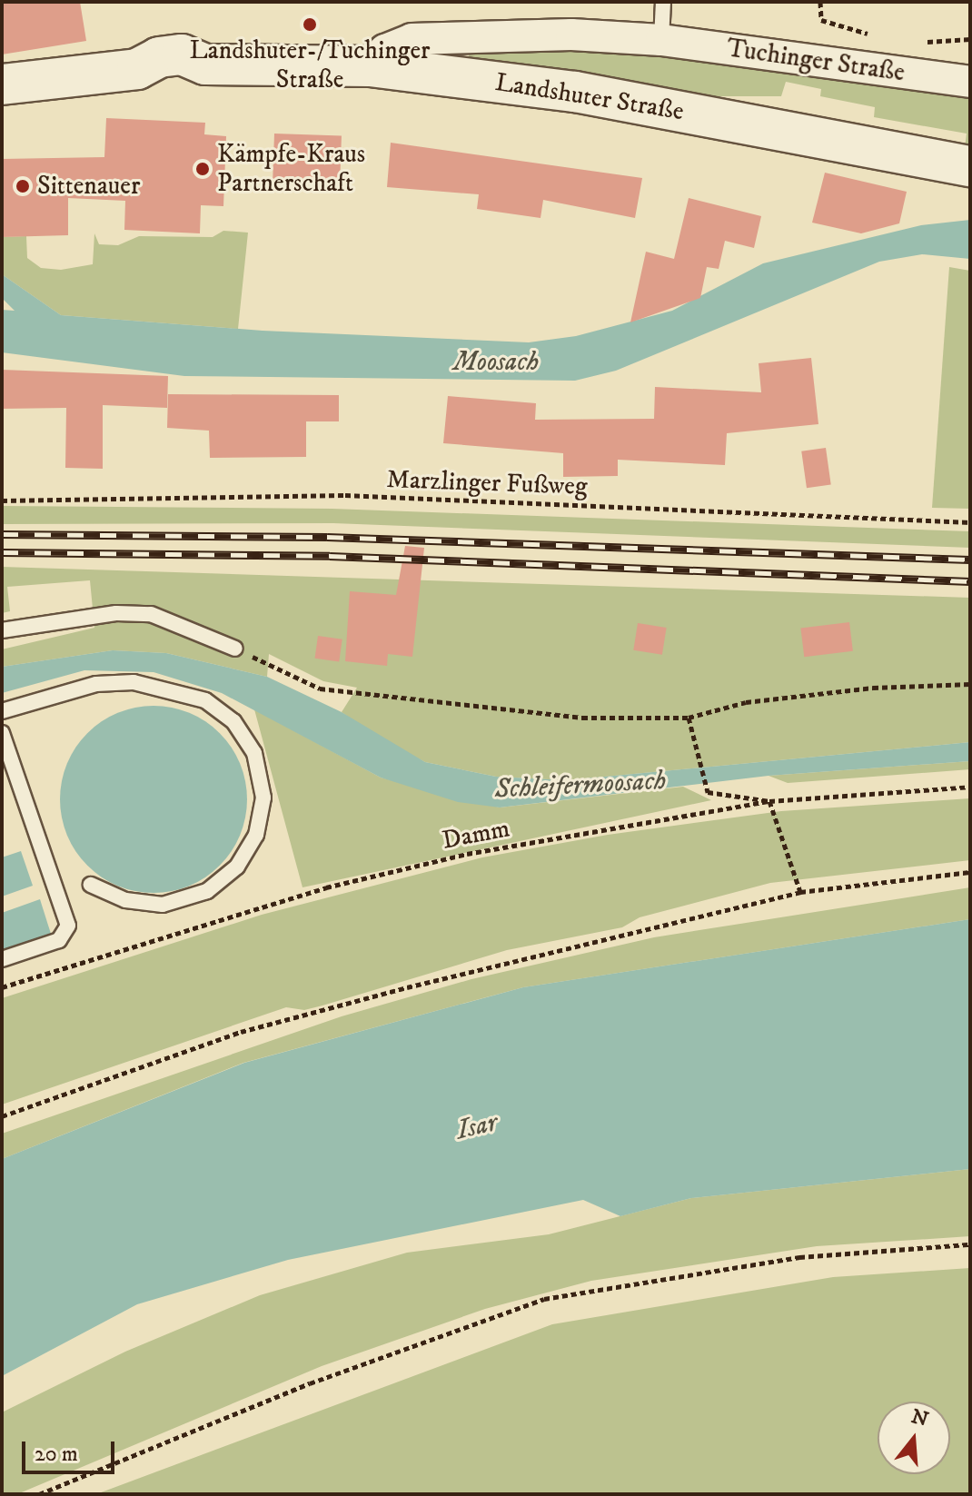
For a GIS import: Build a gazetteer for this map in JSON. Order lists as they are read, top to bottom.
{
  "streets": {
    "main road": ["Landshuter Straße"],
    "street": ["Tuchinger Straße"],
    "path": ["Marzlinger Fußweg", "Damm"]
  },
  "crossings": [
    ["Tuchinger Straße", "Landshuter Straße"]
  ],
  "water": ["Moosach", "Schleifermoosach", "Isar"],
  "places": ["Landshuter-/Tuchinger Straße", "Kämpfe-Kraus Partnerschaft", "Sittenauer"],
  "scale_bar": "20 m",
  "north": "top"
}
